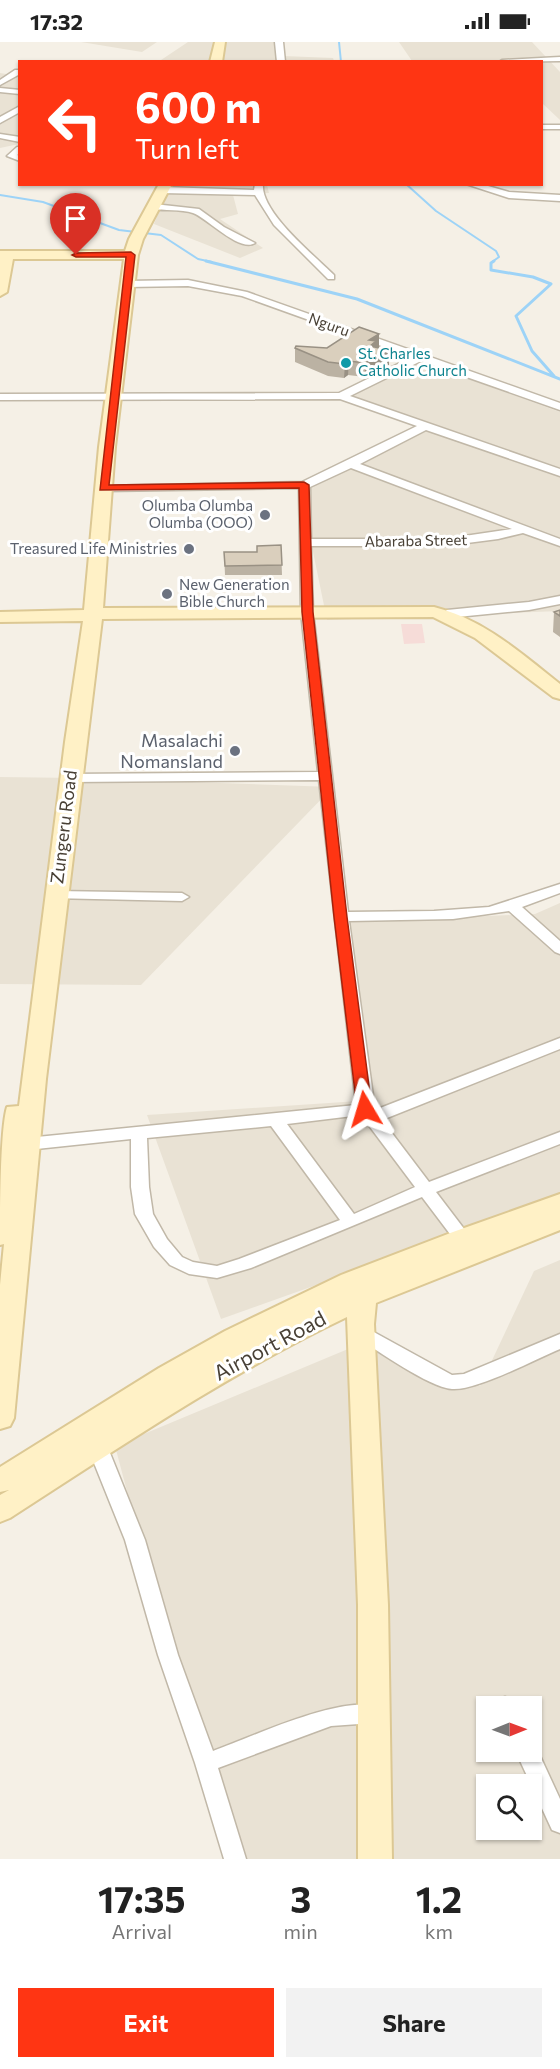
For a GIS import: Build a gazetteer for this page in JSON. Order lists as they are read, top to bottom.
{
  "streets": {
    "street": [
      "Nguru",
      "Abaraba Street",
      "Zungeru Road",
      "Airport Road"
    ]
  },
  "crossings": [
    ["Nguru", "Zungeru Road"]
  ],
  "places": [
    "St. Charles Catholic Church",
    "Olumba Olumba Olumba (OOO)",
    "Treasured Life Ministries",
    "New Generation Bible Church",
    "Masalachi Nomansland"
  ],
  "north": "right",
  "page": {
    "status": "17:32",
    "turn": ["600 m", "Turn left"],
    "eta": [
      "17:35",
      "Arrival",
      "3",
      "min",
      "1.2",
      "km"
    ],
    "buttons": ["Exit", "Share"]
  }
}
